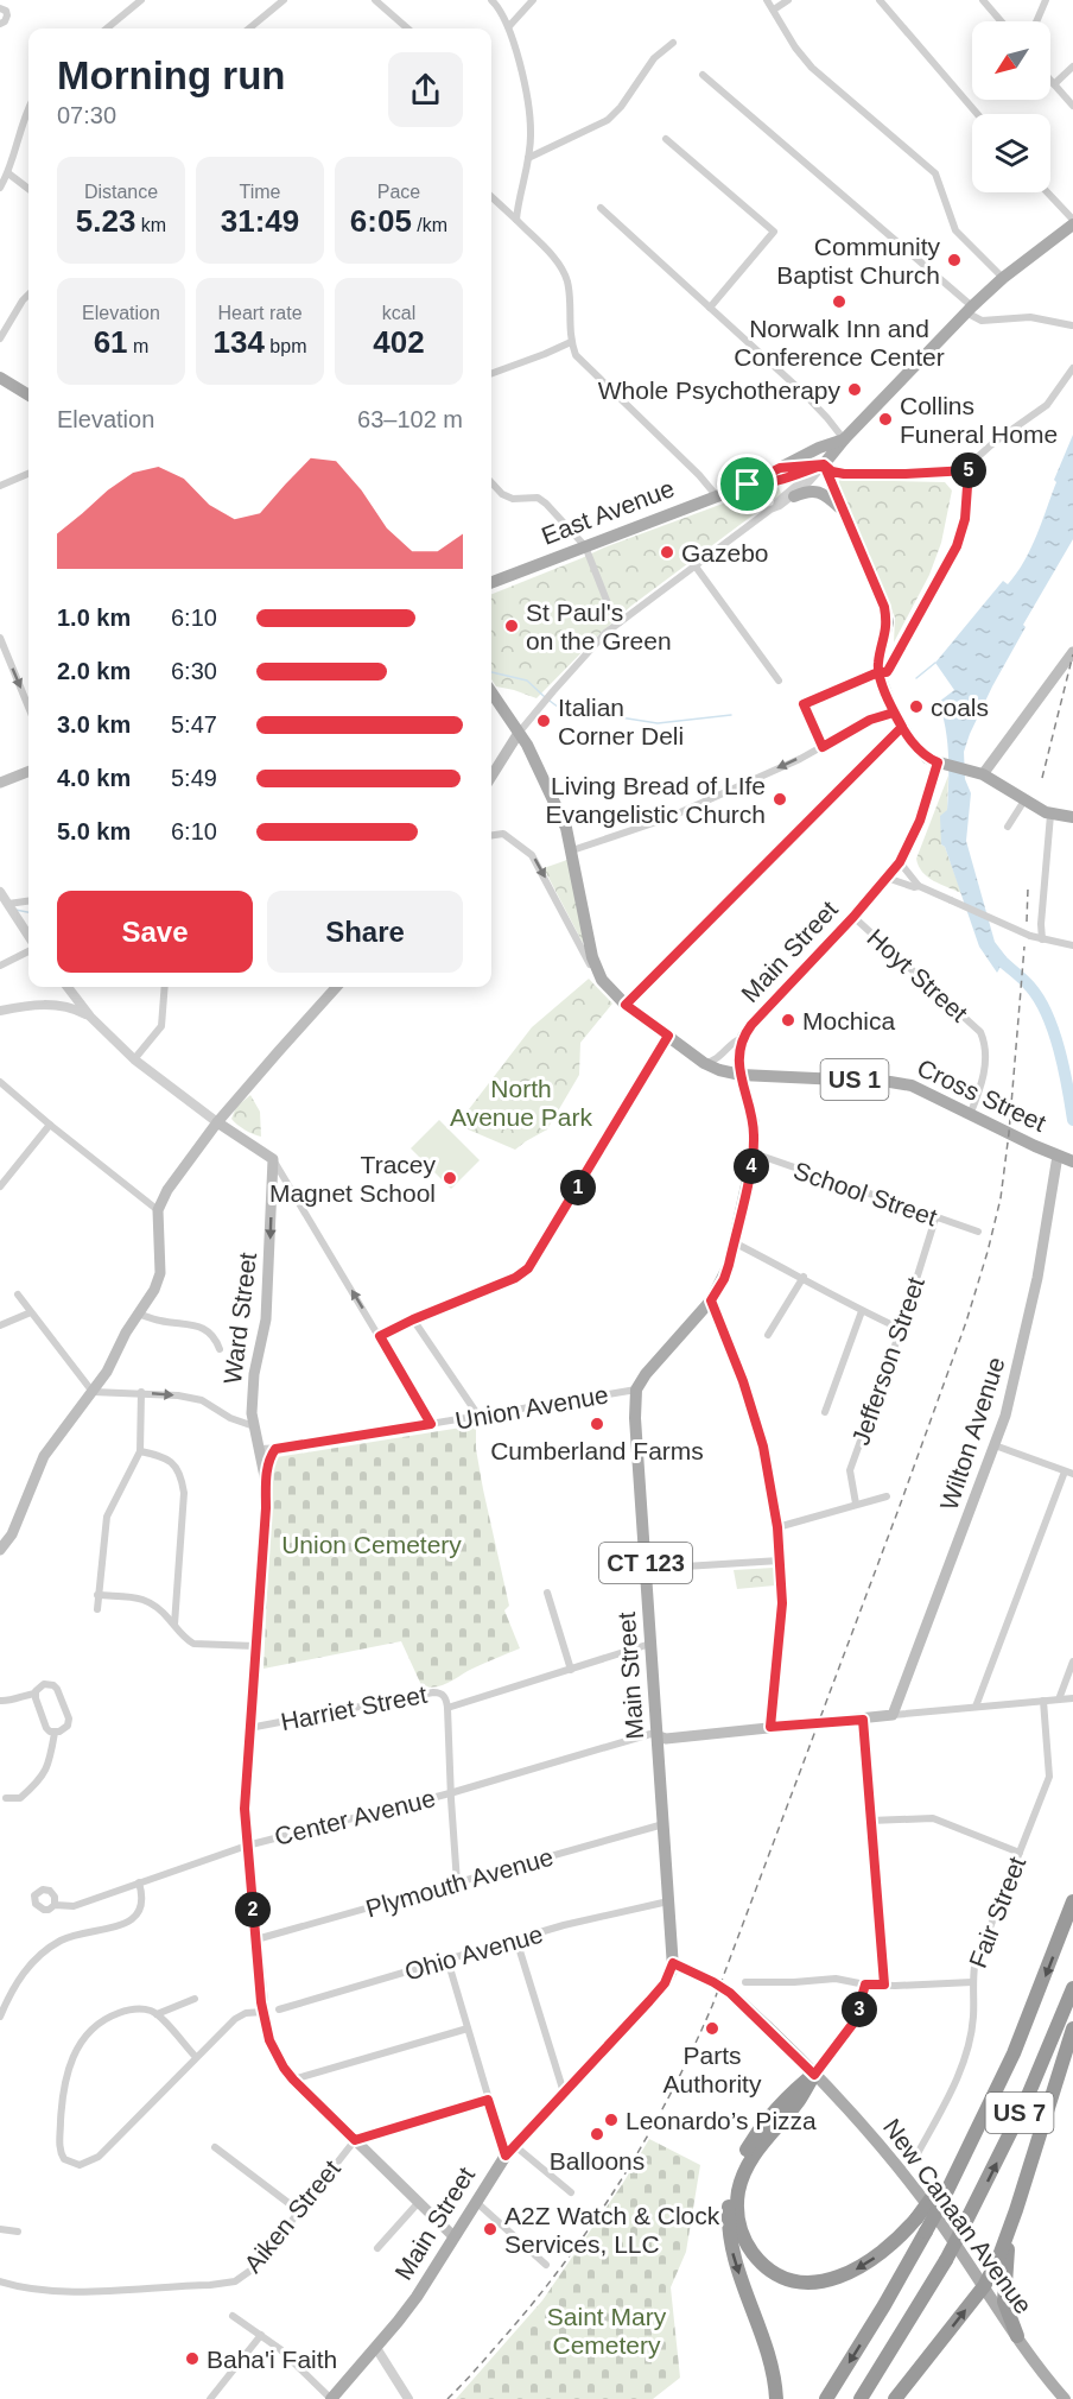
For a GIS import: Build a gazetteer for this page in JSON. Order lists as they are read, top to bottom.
{
  "streets": {
    "highway": ["US 7"],
    "main road": [
      "East Avenue",
      "Main Street",
      "US 1",
      "Cross Street",
      "Ward Street",
      "Wilton Avenue",
      "CT 123",
      "New Canaan Avenue"
    ],
    "street": [
      "Hoyt Street",
      "School Street",
      "Jefferson Street",
      "Union Avenue",
      "Harriet Street",
      "Center Avenue",
      "Plymouth Avenue",
      "Fair Street",
      "Ohio Avenue",
      "Aiken Street"
    ]
  },
  "crossings": [
    ["Main Street", "Hoyt Street"],
    ["Main Street", "US 1"],
    ["Main Street", "Cross Street"],
    ["Main Street", "School Street"],
    ["Main Street", "Ward Street"],
    ["Main Street", "Union Avenue"],
    ["Main Street", "Harriet Street"],
    ["Main Street", "Center Avenue"],
    ["Main Street", "Plymouth Avenue"],
    ["Main Street", "Ohio Avenue"],
    ["Main Street", "New Canaan Avenue"],
    ["Hoyt Street", "Cross Street"],
    ["US 1", "Cross Street"],
    ["Cross Street", "Wilton Avenue"],
    ["School Street", "Jefferson Street"],
    ["Ward Street", "Union Avenue"],
    ["Ward Street", "Harriet Street"],
    ["Ward Street", "Center Avenue"],
    ["Ward Street", "Plymouth Avenue"],
    ["Ward Street", "Aiken Street"]
  ],
  "parks": ["North Avenue Park", "Union Cemetery", "Saint Mary Cemetery"],
  "places": [
    "Community Baptist Church",
    "Norwalk Inn and Conference Center",
    "Whole Psychotherapy",
    "Collins Funeral Home",
    "Gazebo",
    "St Paul's on the Green",
    "coals",
    "Italian Corner Deli",
    "Living Bread of LIfe Evangelistic Church",
    "Mochica",
    "Tracey Magnet School",
    "Cumberland Farms",
    "Parts Authority",
    "Leonardo’s Pizza",
    "Balloons",
    "A2Z Watch & Clock Services, LLC",
    "Baha'i Faith"
  ],
  "north": "bottom left",
  "page": {
    "heading": ["Morning run", "07:30"],
    "stats": [
      ["Distance", "5.23 km"],
      ["Time", "31:49"],
      ["Pace", "6:05 /km"],
      ["Elevation", "61 m"],
      ["Heart rate", "134 bpm"],
      ["kcal", "402"]
    ],
    "chart": ["Elevation", "63–102 m"],
    "pins": [
      "5",
      "4",
      "1",
      "2",
      "3"
    ],
    "list": [
      {
        "name": "1.0 km",
        "note": "6:10"
      },
      {
        "name": "2.0 km",
        "note": "6:30"
      },
      {
        "name": "3.0 km",
        "note": "5:47"
      },
      {
        "name": "4.0 km",
        "note": "5:49"
      },
      {
        "name": "5.0 km",
        "note": "6:10"
      }
    ],
    "buttons": ["Save", "Share"]
  }
}
